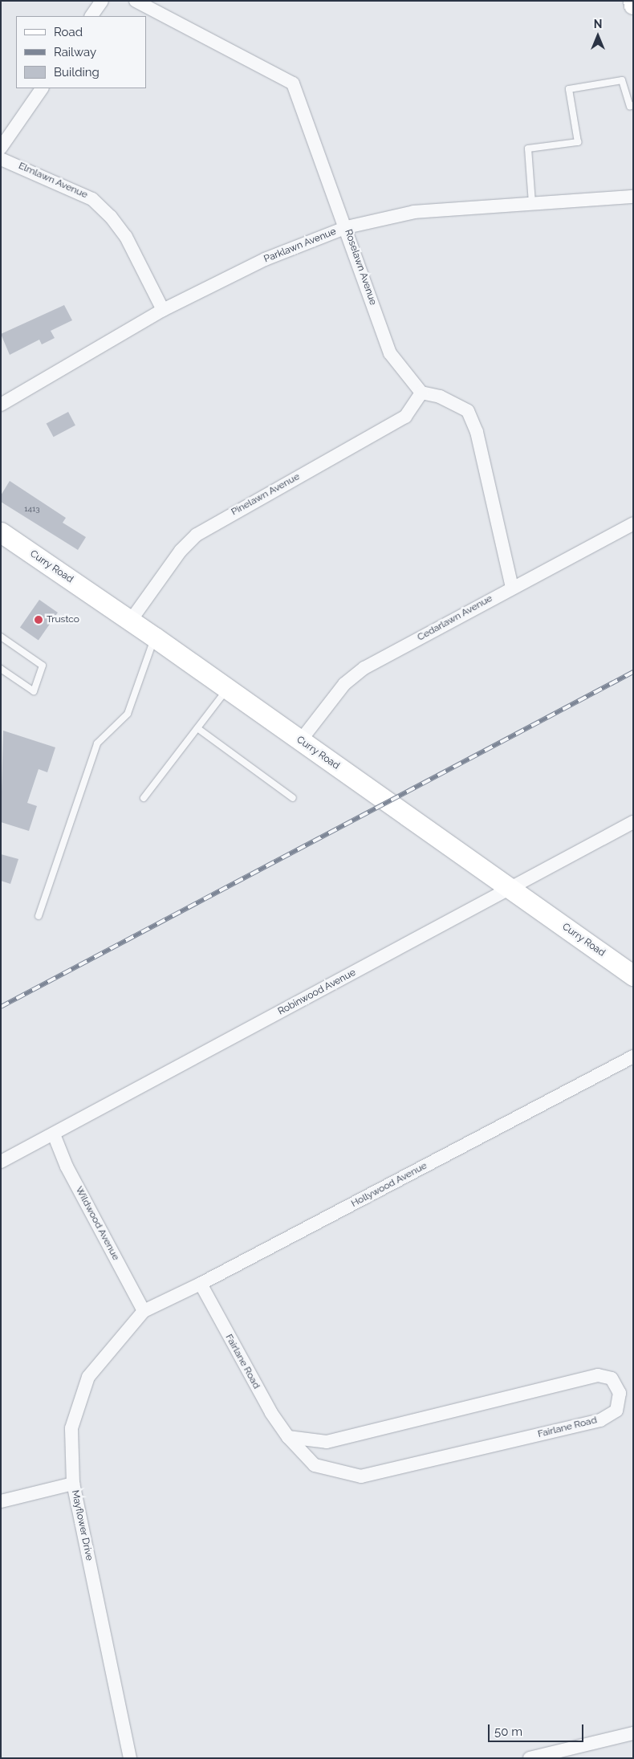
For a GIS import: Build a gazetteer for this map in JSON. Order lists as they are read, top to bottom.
{
  "streets": {
    "main road": ["Curry Road"],
    "street": [
      "Elmlawn Avenue",
      "Parklawn Avenue",
      "Roselawn Avenue",
      "Pinelawn Avenue",
      "Cedarlawn Avenue",
      "Robinwood Avenue",
      "Hollywood Avenue",
      "Wildwood Avenue",
      "Fairlane Road",
      "Mayflower Drive"
    ]
  },
  "crossings": [
    ["Elmlawn Avenue", "Parklawn Avenue"],
    ["Parklawn Avenue", "Roselawn Avenue"],
    ["Roselawn Avenue", "Pinelawn Avenue"],
    ["Pinelawn Avenue", "Curry Road"],
    ["Curry Road", "Cedarlawn Avenue"],
    ["Curry Road", "Robinwood Avenue"],
    ["Robinwood Avenue", "Wildwood Avenue"],
    ["Hollywood Avenue", "Wildwood Avenue"],
    ["Hollywood Avenue", "Fairlane Road"],
    ["Hollywood Avenue", "Mayflower Drive"],
    ["Wildwood Avenue", "Mayflower Drive"]
  ],
  "places": ["Trustco"],
  "house_numbers": ["1413"],
  "legend": ["Road", "Railway", "Building"],
  "scale_bar": "50 m",
  "north": "top"
}
